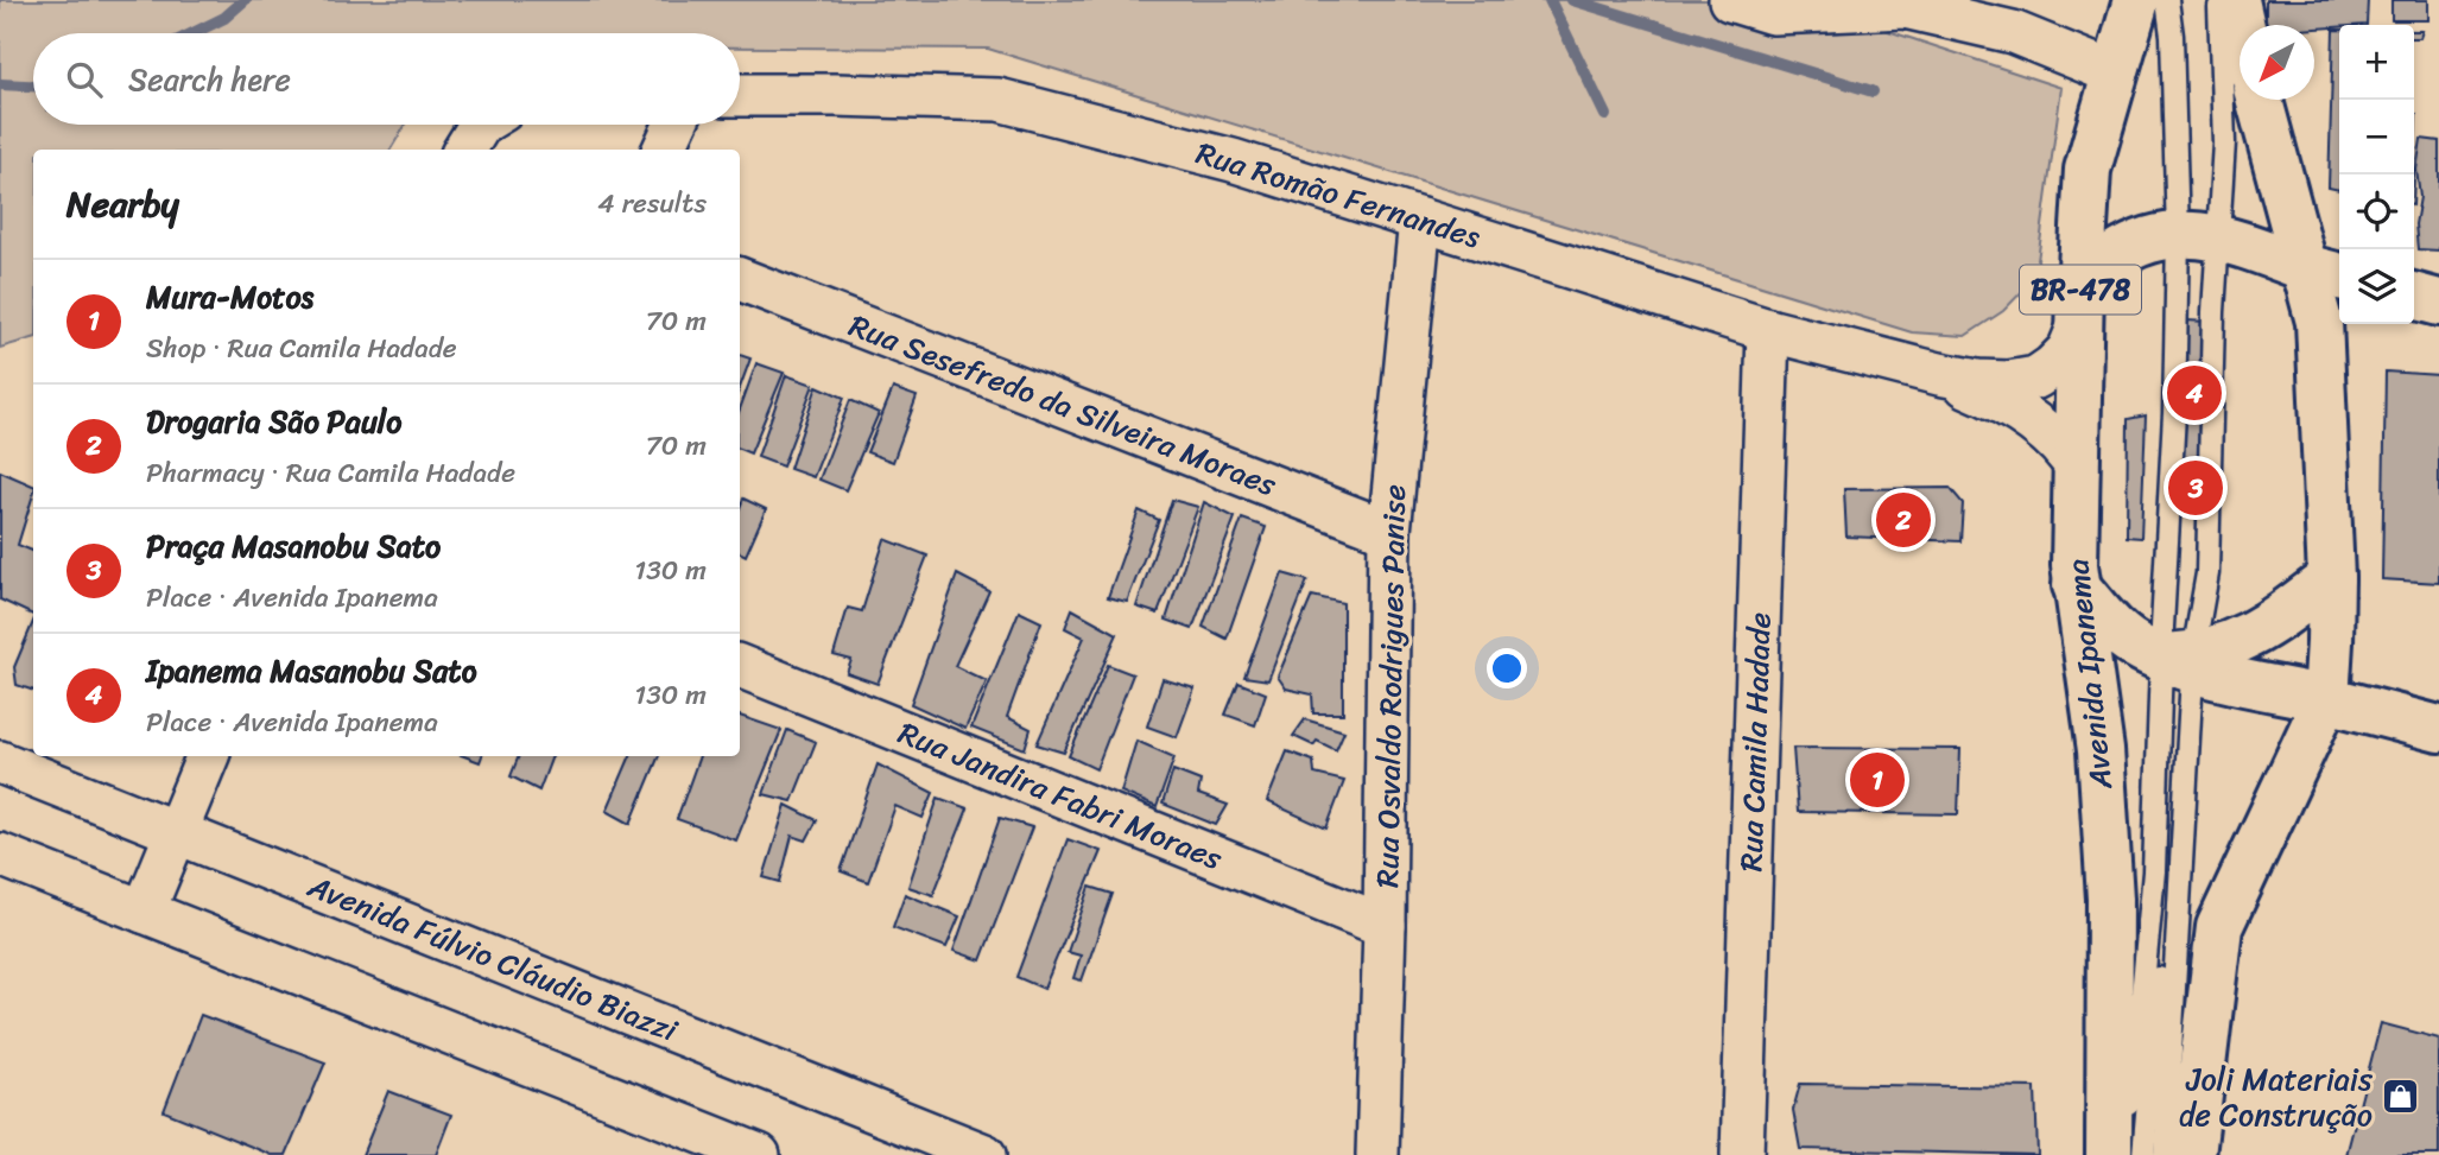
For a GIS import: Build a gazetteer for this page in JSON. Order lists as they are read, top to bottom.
{
  "streets": {
    "main road": ["BR-478", "Avenida Ipanema"],
    "street": [
      "Rua Romão Fernandes",
      "Rua Sesefredo da Silveira Moraes",
      "Rua Osvaldo Rodrigues Panise",
      "Rua Camila Hadade",
      "Rua Jandira Fabri Moraes",
      "Avenida Fúlvio Cláudio Biazzi"
    ]
  },
  "crossings": [
    ["Rua Romão Fernandes", "Avenida Ipanema"],
    ["Rua Romão Fernandes", "Rua Osvaldo Rodrigues Panise"],
    ["Rua Romão Fernandes", "Rua Camila Hadade"],
    ["Rua Sesefredo da Silveira Moraes", "Rua Osvaldo Rodrigues Panise"],
    ["Rua Osvaldo Rodrigues Panise", "Rua Jandira Fabri Moraes"]
  ],
  "places": {
    "shop": ["Joli Materiais de Construção"]
  },
  "north": "bottom left",
  "page": {
    "map_buttons": ["+", "−"],
    "search": "Search here",
    "heading": ["Nearby", "4 results"],
    "list": [
      {
        "mark": "1",
        "name": "Mura-Motos",
        "note": "Shop · Rua Camila Hadade",
        "value": "70 m"
      },
      {
        "mark": "2",
        "name": "Drogaria São Paulo",
        "note": "Pharmacy · Rua Camila Hadade",
        "value": "70 m"
      },
      {
        "mark": "3",
        "name": "Praça Masanobu Sato",
        "note": "Place · Avenida Ipanema",
        "value": "130 m"
      },
      {
        "mark": "4",
        "name": "Ipanema Masanobu Sato",
        "note": "Place · Avenida Ipanema",
        "value": "130 m"
      }
    ],
    "pins": [
      "4",
      "3",
      "2",
      "1"
    ]
  }
}
